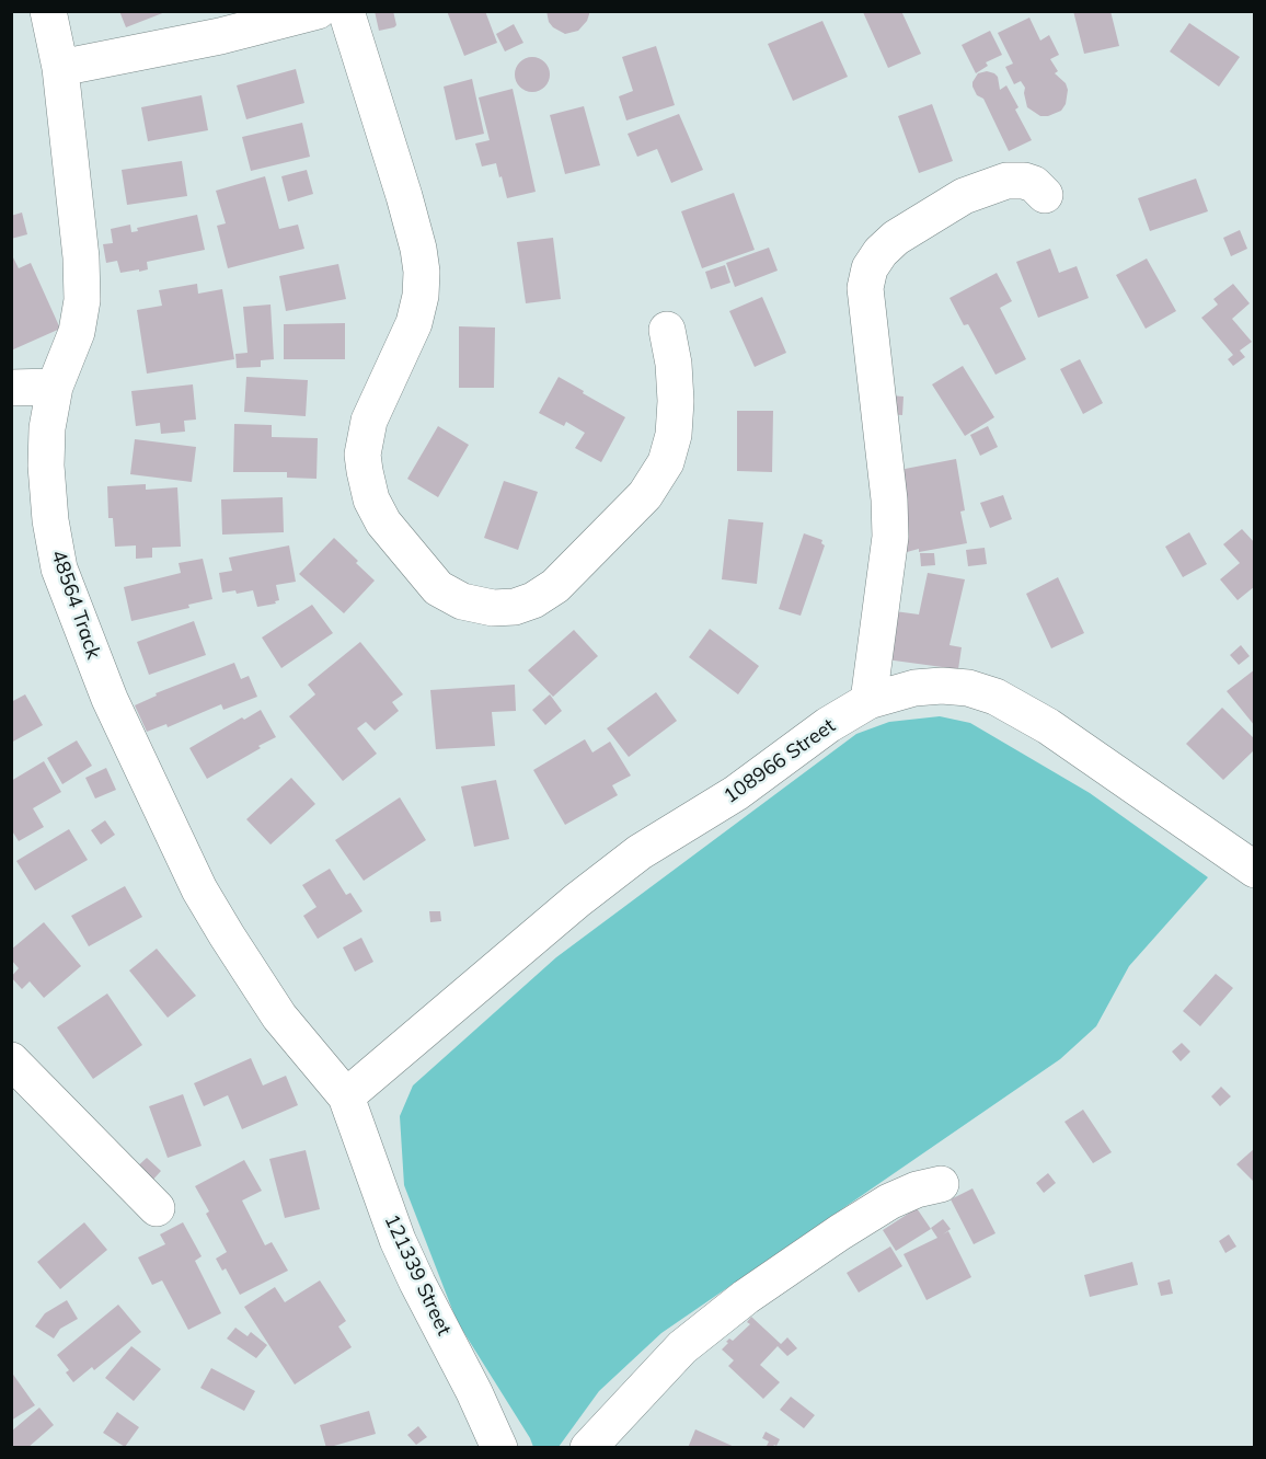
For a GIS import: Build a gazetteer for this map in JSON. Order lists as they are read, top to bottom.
{
  "streets": {
    "street": ["48564 Track", "108966 Street", "121339 Street"]
  },
  "crossings": [
    ["48564 Track", "108966 Street"],
    ["48564 Track", "121339 Street"],
    ["108966 Street", "121339 Street"]
  ]
}
